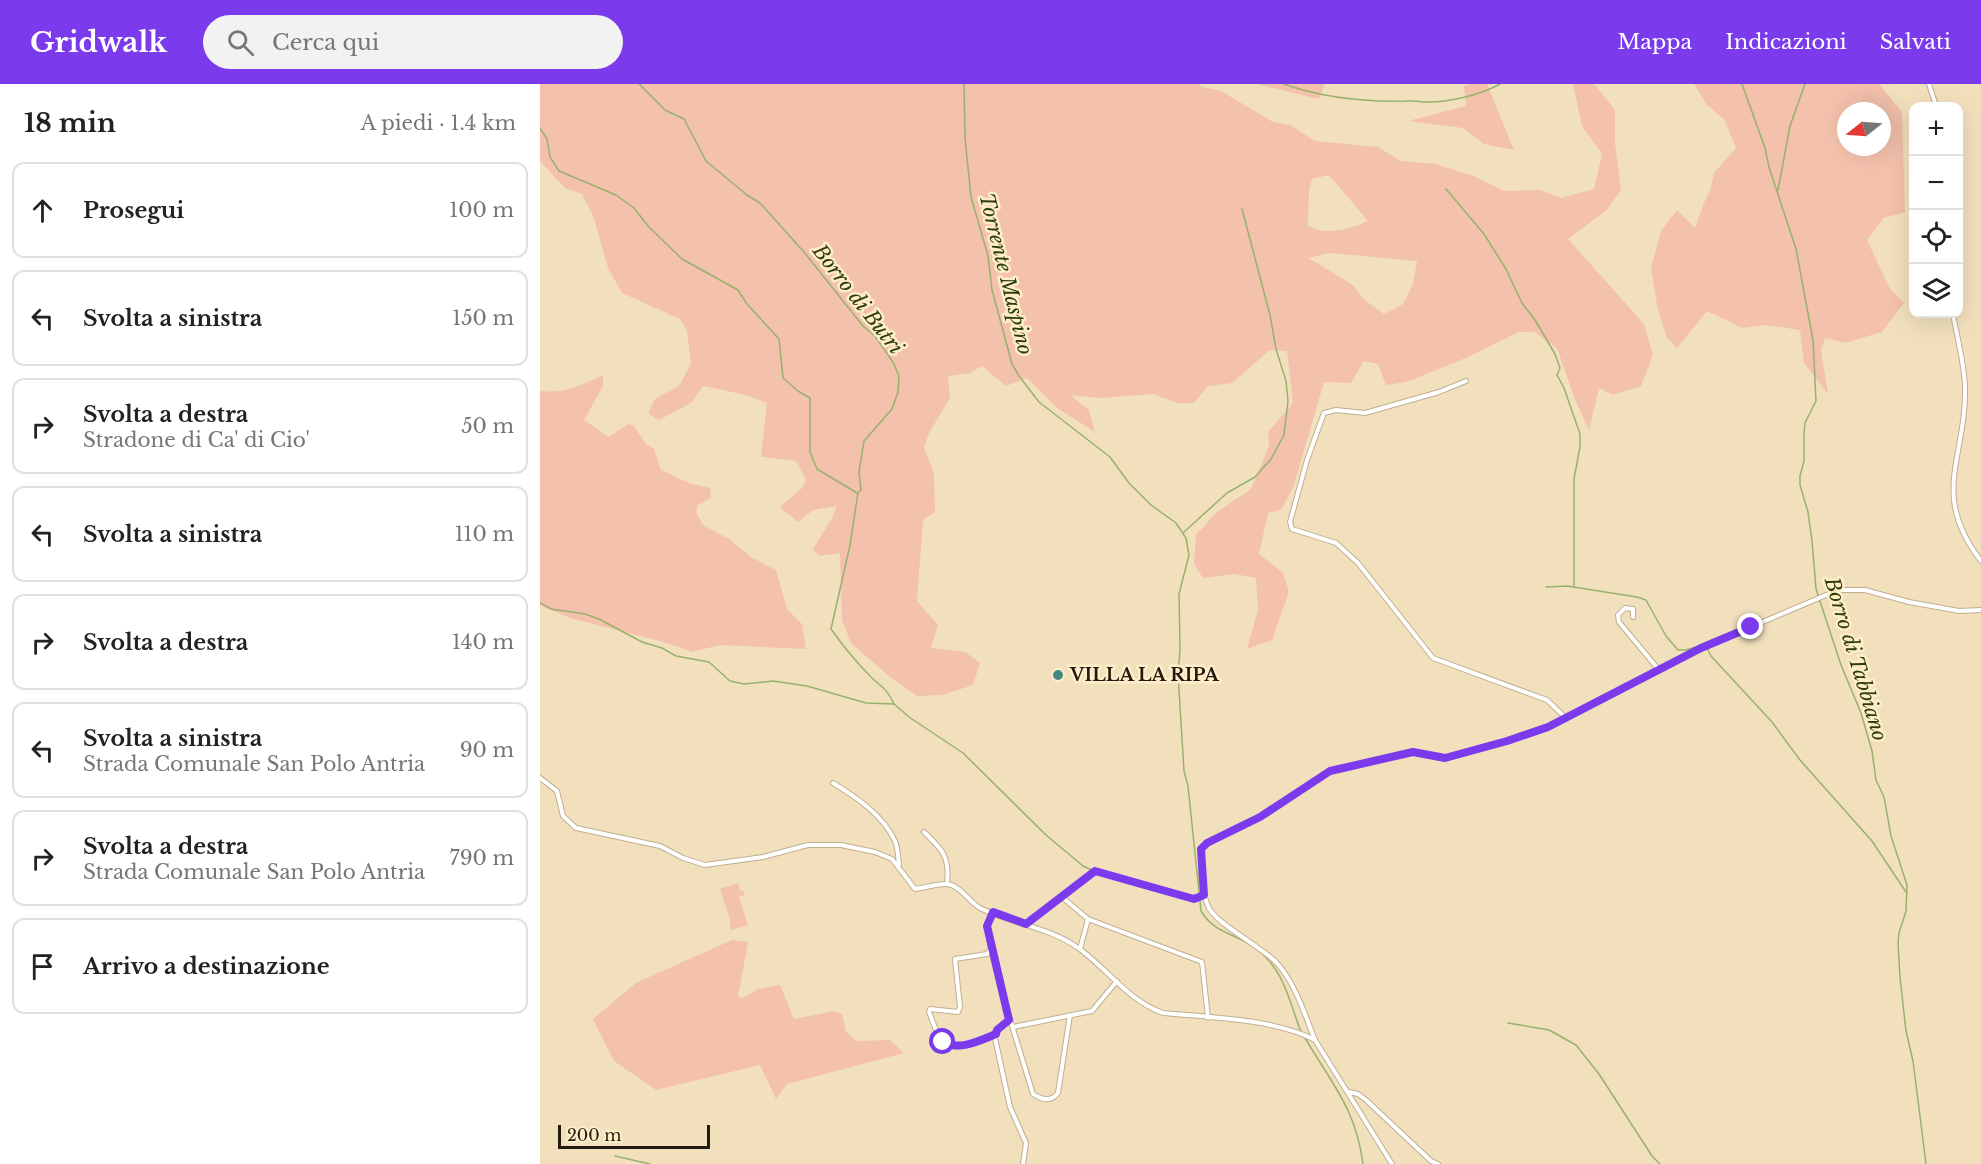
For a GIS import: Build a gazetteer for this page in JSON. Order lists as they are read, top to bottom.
{
  "water": ["Torrente Maspino", "Borro di Butri", "Borro di Tabbiano"],
  "places": ["VILLA LA RIPA"],
  "scale_bar": "200 m",
  "north": "left",
  "page": {
    "header": "Gridwalk",
    "search": "Cerca qui",
    "nav": ["Mappa", "Indicazioni", "Salvati"],
    "heading": ["18 min", "A piedi · 1.4 km"],
    "map_buttons": ["+", "−"],
    "list": [
      ["Prosegui", "100 m"],
      ["Svolta a sinistra", "150 m"],
      ["Svolta a destra", "Stradone di Ca' di Cio'", "50 m"],
      ["Svolta a sinistra", "110 m"],
      ["Svolta a destra", "140 m"],
      ["Svolta a sinistra", "Strada Comunale San Polo Antria", "90 m"],
      ["Svolta a destra", "Strada Comunale San Polo Antria", "790 m"],
      "Arrivo a destinazione"
    ],
    "scale": "200 m"
  }
}
